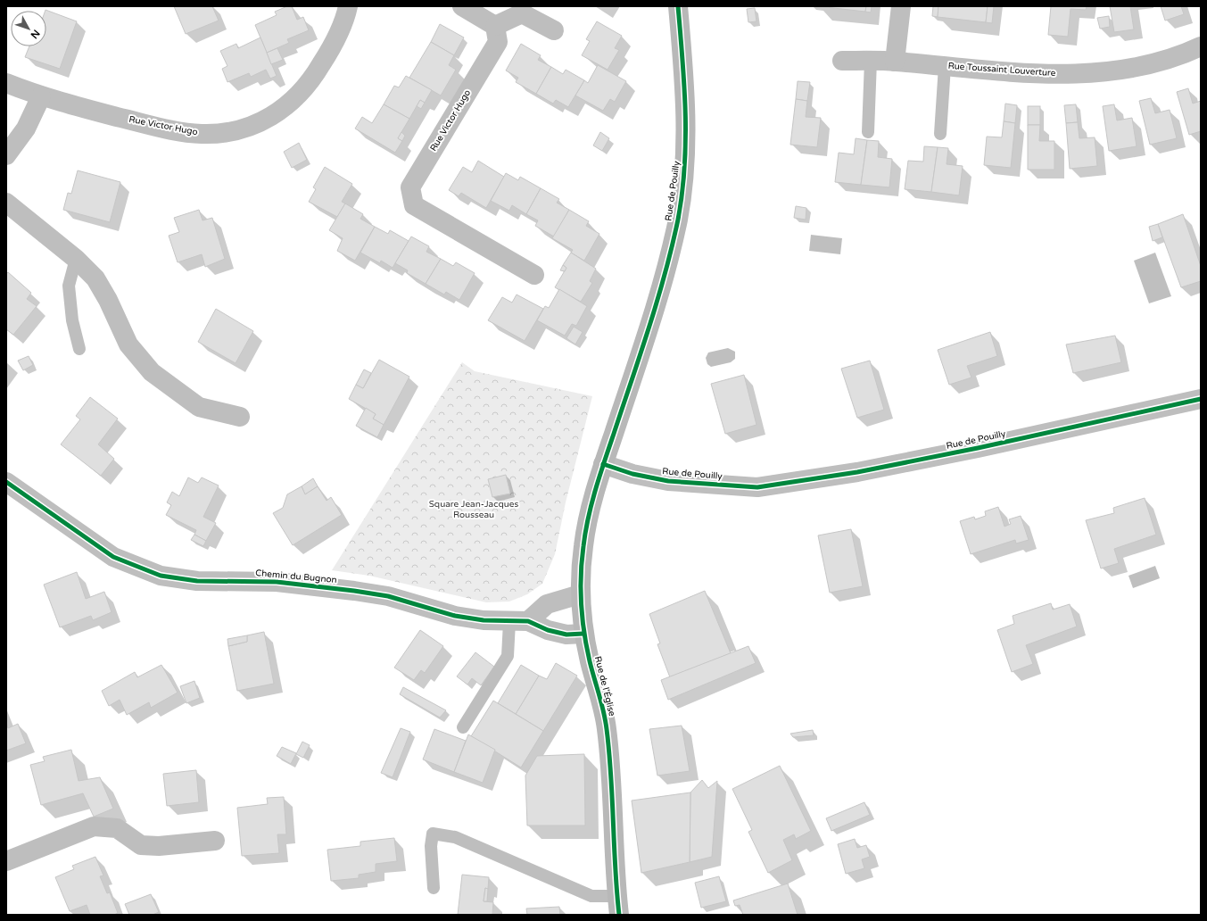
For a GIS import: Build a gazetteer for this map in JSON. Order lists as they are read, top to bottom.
{
  "streets": {
    "street": [
      "Rue Toussaint Louverture",
      "Rue Victor Hugo",
      "Rue de Pouilly",
      "Chemin du Bugnon",
      "Rue de l'Église"
    ]
  },
  "crossings": [
    ["Rue de Pouilly", "Rue de l'Église"],
    ["Chemin du Bugnon", "Rue de l'Église"]
  ],
  "parks": ["Square Jean-Jacques Rousseau"],
  "north": "bottom right"
}
